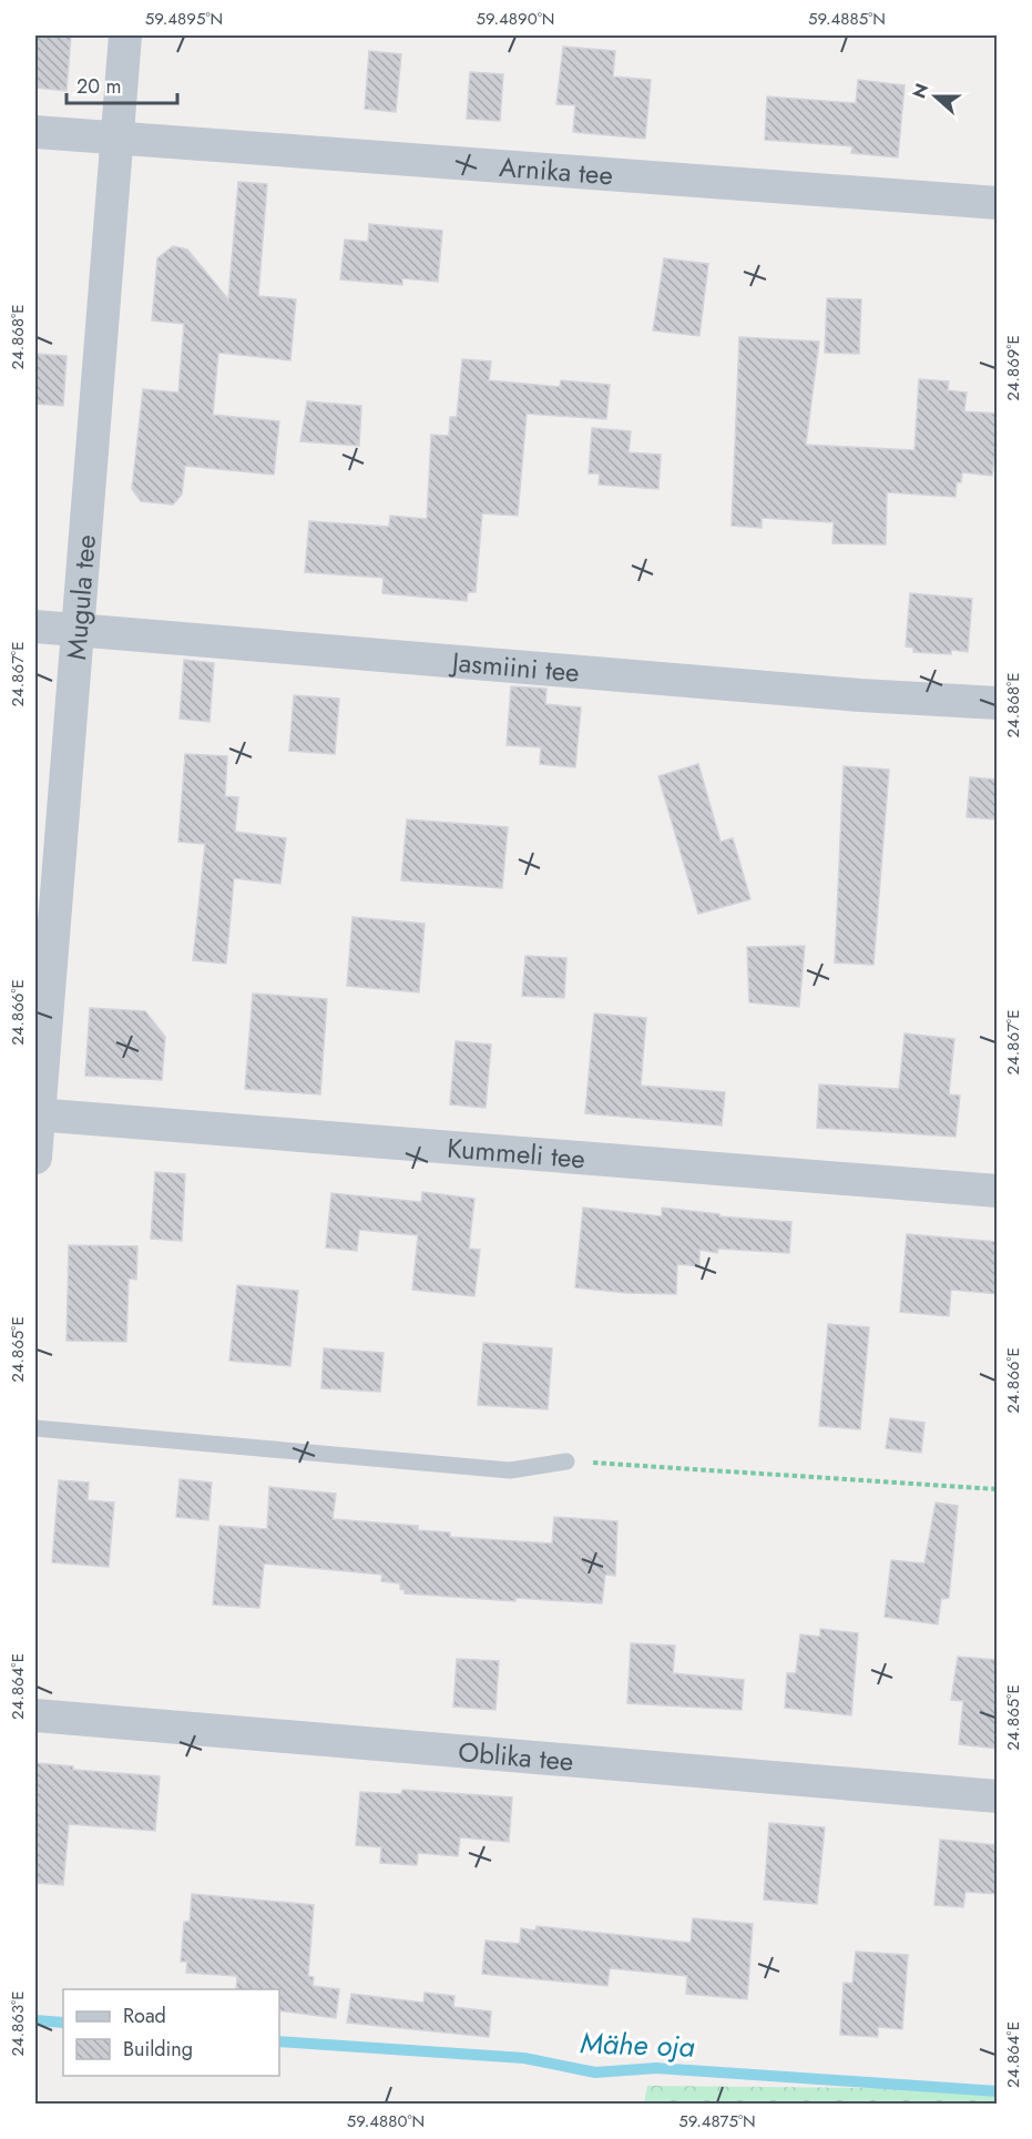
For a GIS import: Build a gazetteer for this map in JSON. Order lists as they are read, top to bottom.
{
  "streets": {
    "street": [
      "Arnika tee",
      "Mugula tee",
      "Jasmiini tee",
      "Kummeli tee",
      "Oblika tee"
    ]
  },
  "crossings": [
    ["Arnika tee", "Mugula tee"],
    ["Mugula tee", "Jasmiini tee"],
    ["Mugula tee", "Kummeli tee"]
  ],
  "water": ["Mähe oja"],
  "legend": ["Road", "Building"],
  "scale_bar": "20 m",
  "north": "left",
  "coordinates": [
    "59.4895°N",
    "59.4890°N",
    "59.4885°N",
    "24.868°E",
    "24.869°E",
    "24.867°E",
    "24.866°E",
    "24.865°E",
    "24.864°E",
    "24.863°E",
    "59.4880°N",
    "59.4875°N"
  ]
}
